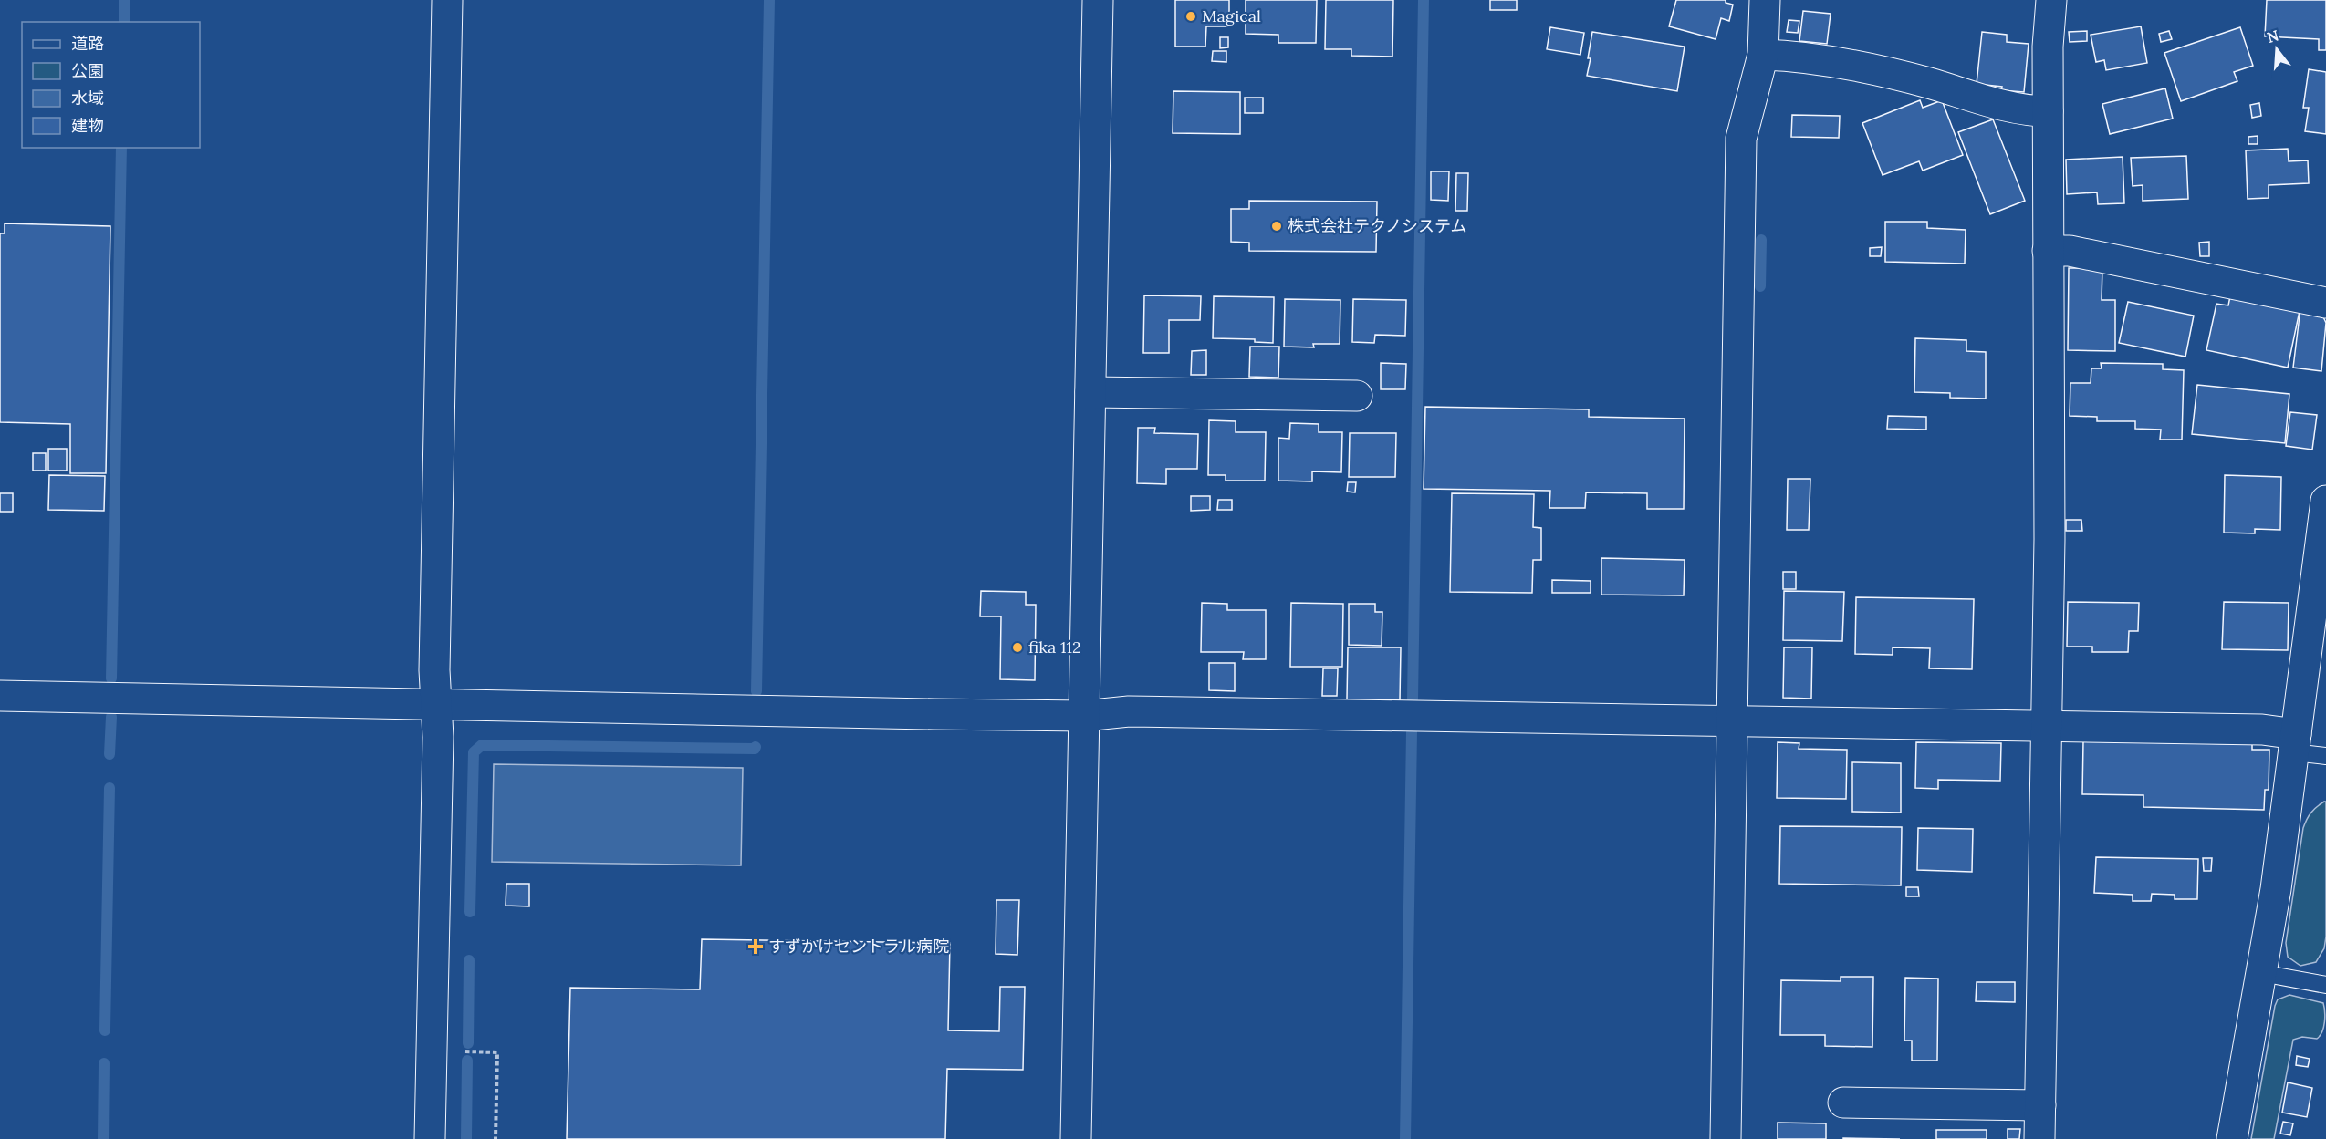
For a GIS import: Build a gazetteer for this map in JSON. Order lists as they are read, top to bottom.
{
  "places": {
    "other": ["Magical", "株式会社テクノシステム", "fika 112"],
    "health": ["すずかけセントラル病院"]
  },
  "legend": [
    "道路",
    "公園",
    "水域",
    "建物"
  ],
  "north": "top"
}
